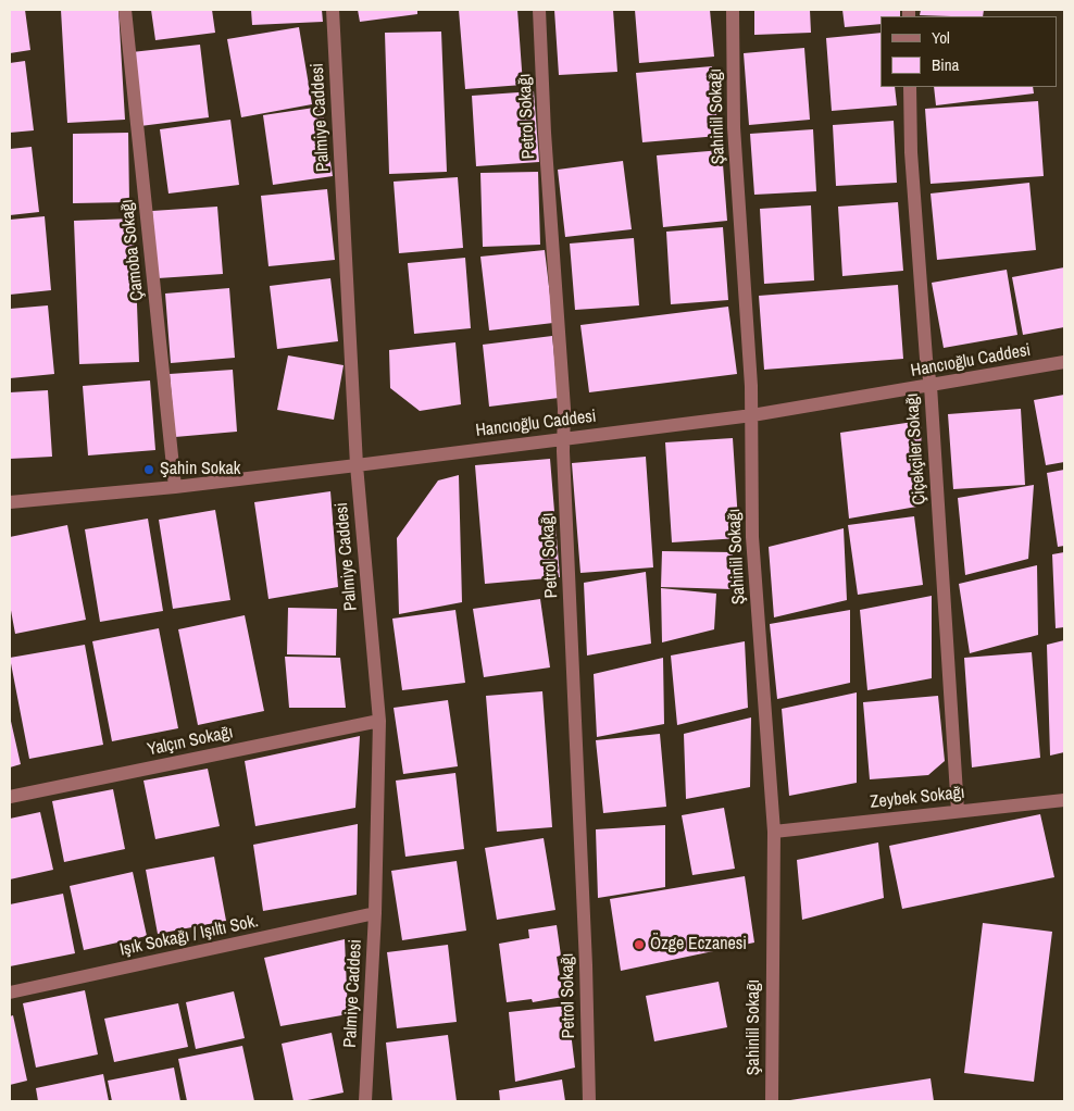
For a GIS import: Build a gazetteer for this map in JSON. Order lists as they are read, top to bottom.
{
  "streets": {
    "street": [
      "Petrol Sokağı",
      "Şahinlil Sokağı",
      "Palmiye Caddesi",
      "Çamoba Sokağı",
      "Hancıoğlu Caddesi",
      "Çiçekçiler Sokağı",
      "Yalçın Sokağı",
      "Zeybek Sokağı",
      "Işık Sokağı / Işıltı Sok."
    ]
  },
  "crossings": [
    ["Petrol Sokağı", "Hancıoğlu Caddesi"],
    ["Şahinlil Sokağı", "Hancıoğlu Caddesi"],
    ["Şahinlil Sokağı", "Zeybek Sokağı"],
    ["Palmiye Caddesi", "Hancıoğlu Caddesi"],
    ["Palmiye Caddesi", "Yalçın Sokağı"],
    ["Palmiye Caddesi", "Işık Sokağı / Işıltı Sok."],
    ["Çamoba Sokağı", "Hancıoğlu Caddesi"],
    ["Hancıoğlu Caddesi", "Çiçekçiler Sokağı"],
    ["Çiçekçiler Sokağı", "Zeybek Sokağı"]
  ],
  "places": ["Şahin Sokak", "Özge Eczanesi"],
  "legend": ["Yol", "Bina"]
}
